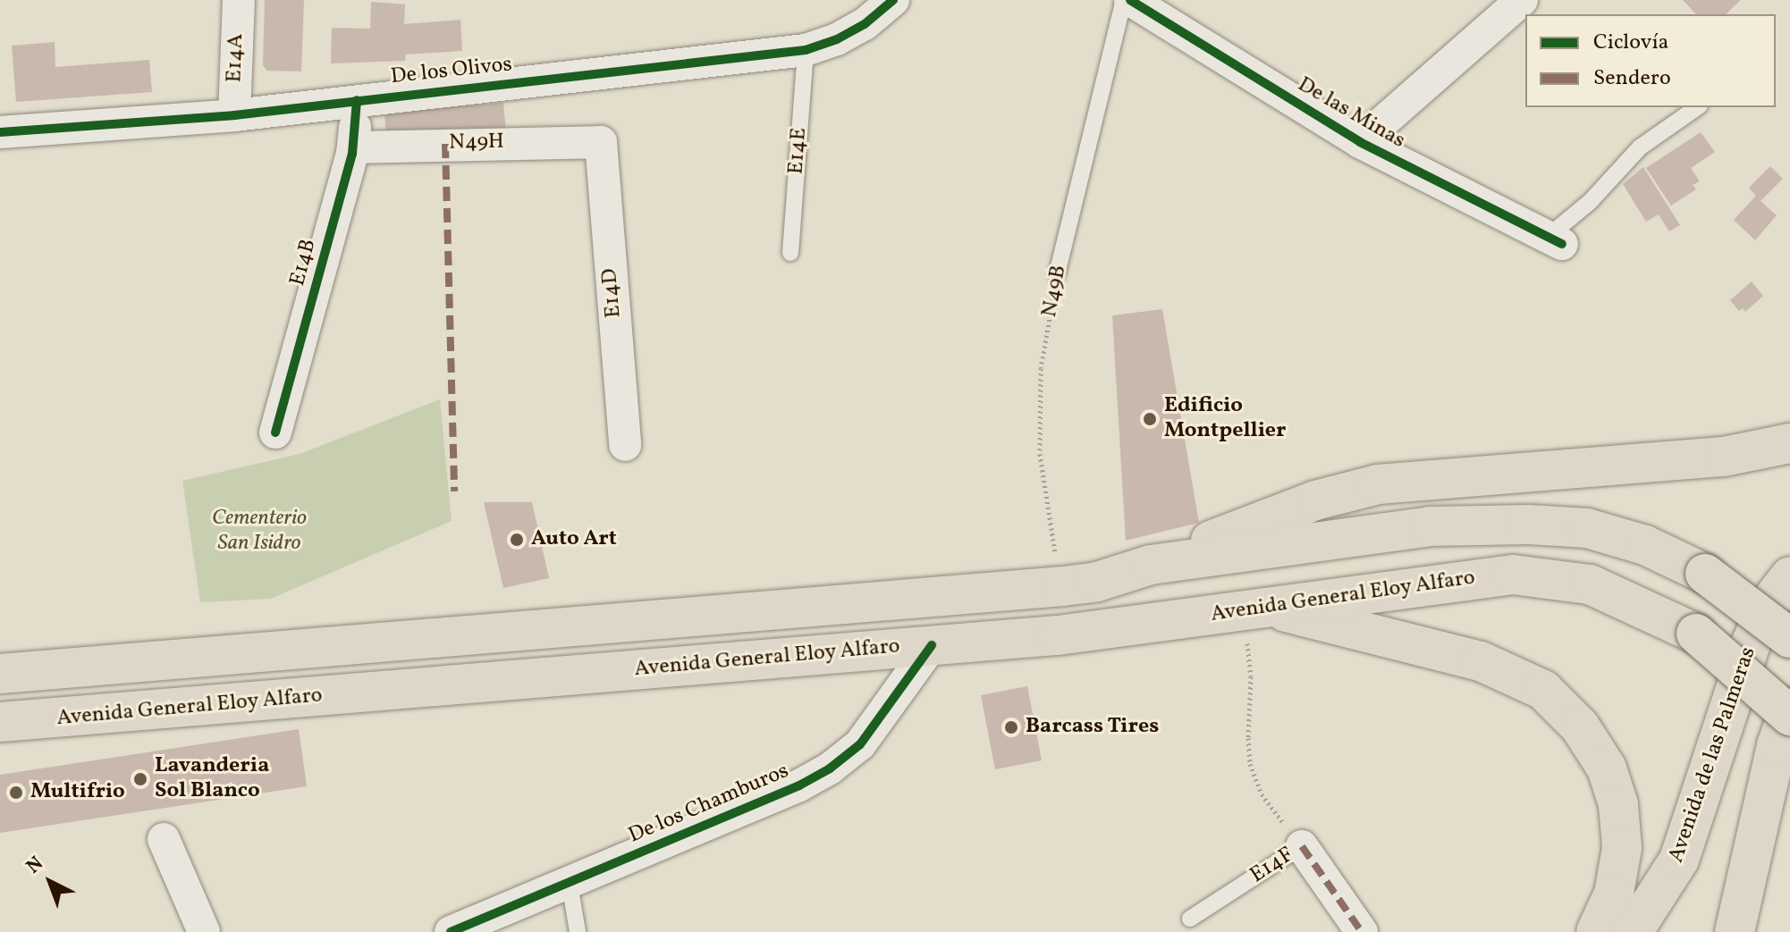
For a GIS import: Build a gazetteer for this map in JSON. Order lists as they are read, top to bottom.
{
  "streets": {
    "main road": ["Avenida General Eloy Alfaro", "Avenida de las Palmeras"],
    "street": [
      "E14A",
      "De los Olivos",
      "De las Minas",
      "N49H",
      "E14B",
      "E14D",
      "De los Chamburos",
      "E14F"
    ],
    "lane": ["E14E", "N49B"]
  },
  "crossings": [
    ["E14A", "De los Olivos"],
    ["De los Olivos", "E14E"],
    ["De los Olivos", "E14B"],
    ["N49H", "E14B"],
    ["N49H", "E14D"],
    ["Avenida General Eloy Alfaro", "De los Chamburos"]
  ],
  "parks": ["Cementerio San Isidro"],
  "places": [
    "Edificio Montpellier",
    "Auto Art",
    "Barcass Tires",
    "Lavanderia Sol Blanco",
    "Multifrio"
  ],
  "legend": ["Ciclovía", "Sendero"],
  "north": "top left"
}
